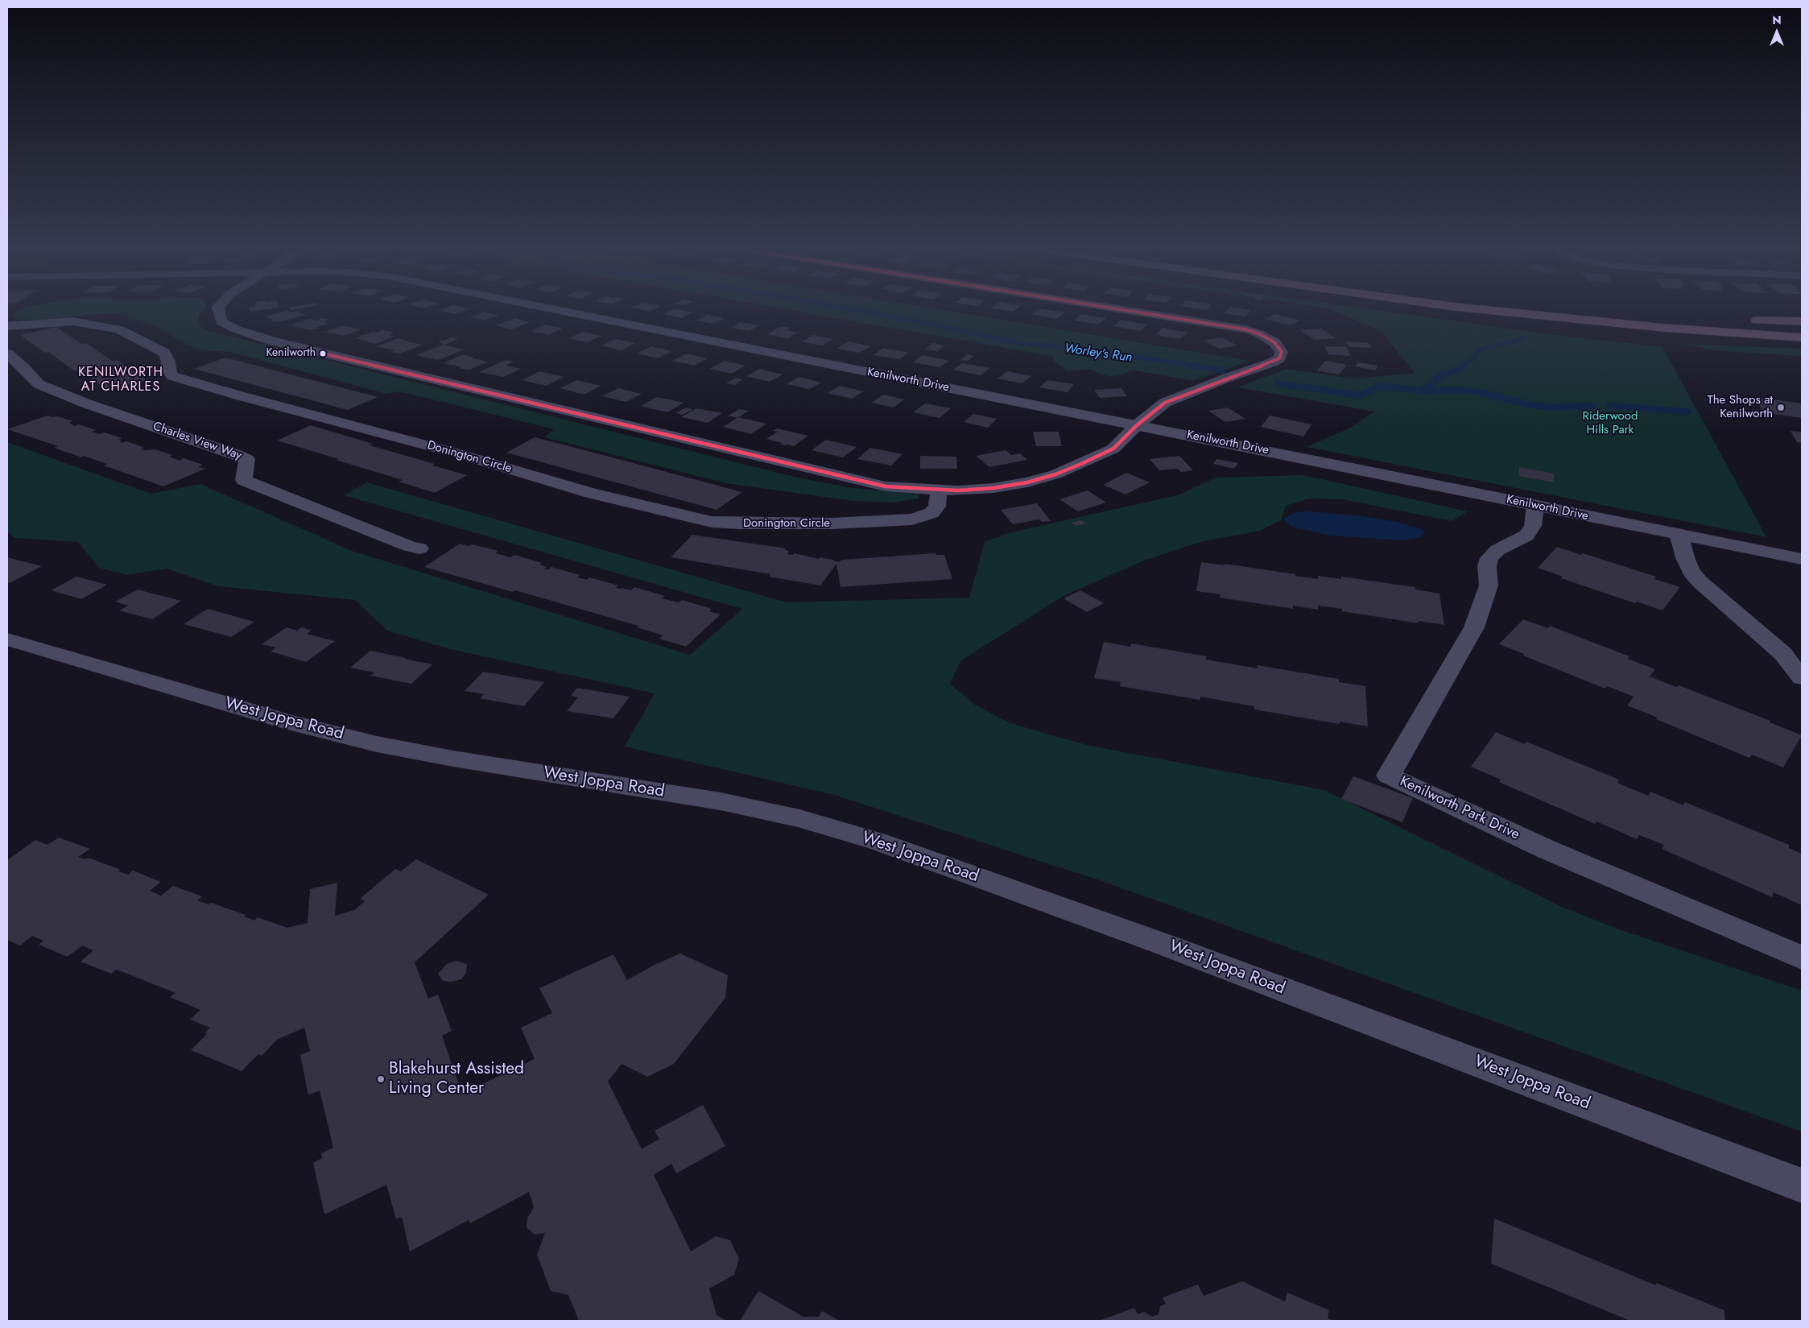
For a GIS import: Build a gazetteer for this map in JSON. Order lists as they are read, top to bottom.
{
  "streets": {
    "street": [
      "Kenilworth Drive",
      "Charles View Way",
      "Donington Circle",
      "West Joppa Road",
      "Kenilworth Park Drive"
    ]
  },
  "crossings": [
    ["Kenilworth Drive", "Kenilworth Park Drive"]
  ],
  "districts": ["KENILWORTH AT CHARLES"],
  "water": ["Worley's Run"],
  "parks": ["Riderwood Hills Park"],
  "places": ["Kenilworth", "The Shops at Kenilworth", "Blakehurst Assisted Living Center"],
  "north": "top"
}
